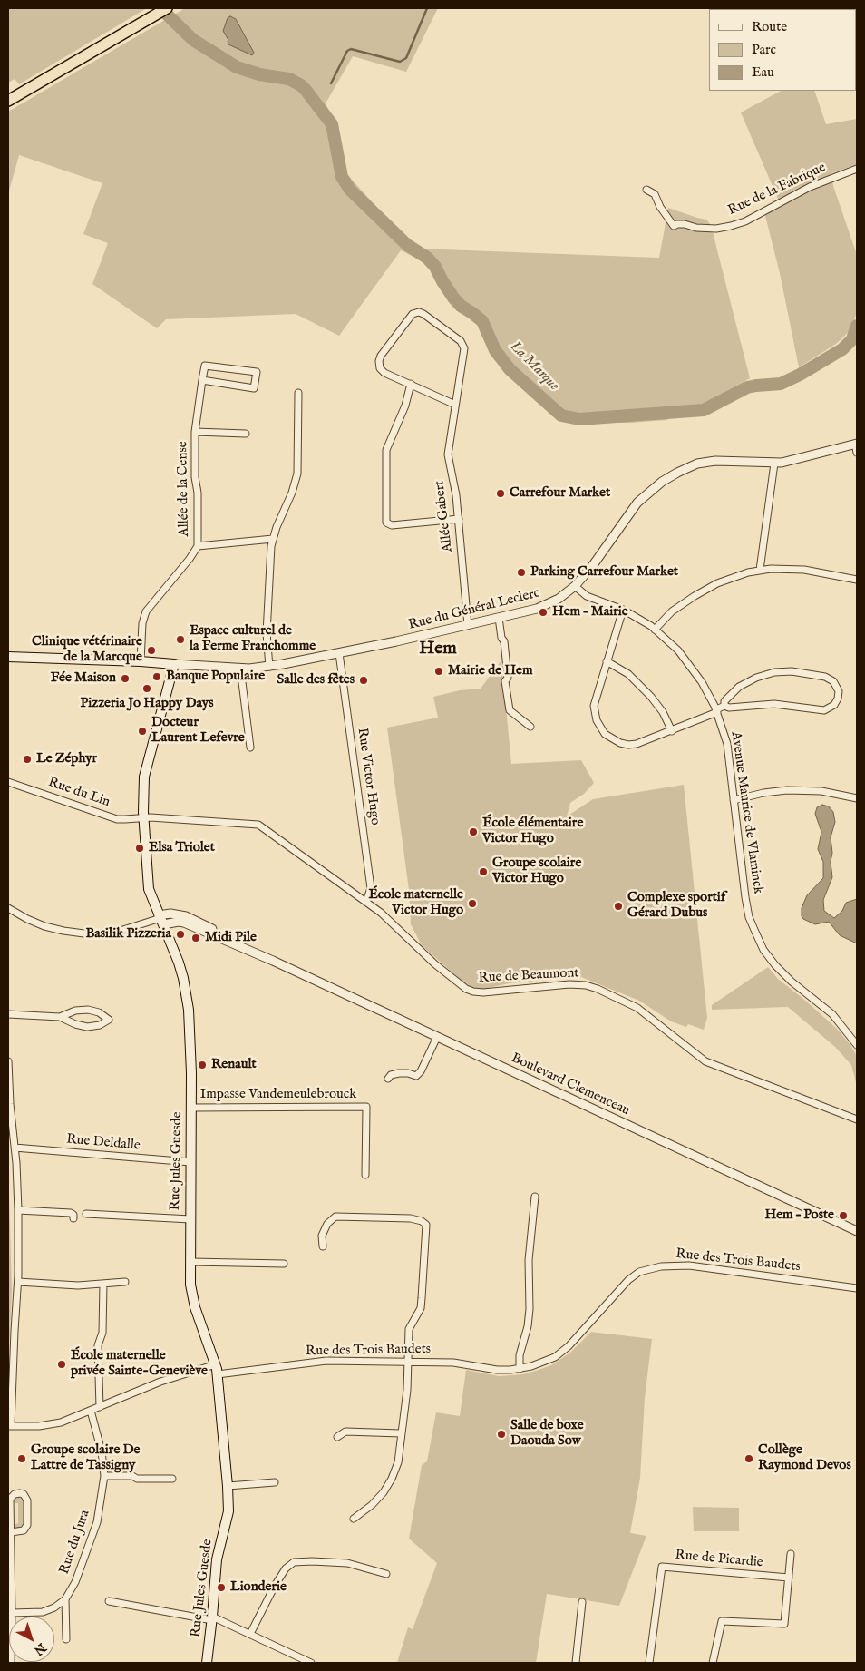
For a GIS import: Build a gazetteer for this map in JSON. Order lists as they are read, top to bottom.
{
  "streets": {
    "main road": ["Rue Jules Guesde"],
    "street": [
      "Rue de la Fabrique",
      "Allée de la Cense",
      "Allée Gabert",
      "Rue du Général Leclerc",
      "Rue Victor Hugo",
      "Rue du Lin",
      "Avenue Maurice de Vlaminck",
      "Rue de Beaumont",
      "Boulevard Clemenceau",
      "Impasse Vandemeulebrouck",
      "Rue Deldalle",
      "Rue des Trois Baudets",
      "Rue du Jura",
      "Rue de Picardie"
    ]
  },
  "crossings": [
    ["Allée Gabert", "Rue du Général Leclerc"],
    ["Rue du Général Leclerc", "Rue Victor Hugo"],
    ["Rue du Général Leclerc", "Avenue Maurice de Vlaminck"],
    ["Rue du Général Leclerc", "Rue Jules Guesde"],
    ["Rue Victor Hugo", "Rue de Beaumont"],
    ["Rue du Lin", "Rue de Beaumont"],
    ["Rue du Lin", "Rue Jules Guesde"],
    ["Rue de Beaumont", "Rue Jules Guesde"],
    ["Boulevard Clemenceau", "Rue Jules Guesde"],
    ["Impasse Vandemeulebrouck", "Rue Jules Guesde"],
    ["Rue Deldalle", "Rue Jules Guesde"],
    ["Rue Jules Guesde", "Rue des Trois Baudets"]
  ],
  "districts": ["Hem"],
  "water": ["La Marque"],
  "places": [
    "Carrefour Market",
    "Parking Carrefour Market",
    "Hem – Mairie",
    "Espace culturel de la Ferme Franchomme",
    "Clinique vétérinaire de la Marcque",
    "Mairie de Hem",
    "Banque Populaire",
    "Fée Maison",
    "Salle des fêtes",
    "Pizzeria Jo Happy Days",
    "Docteur Laurent Lefevre",
    "Le Zéphyr",
    "École élémentaire Victor Hugo",
    "Elsa Triolet",
    "Groupe scolaire Victor Hugo",
    "École maternelle Victor Hugo",
    "Complexe sportif Gérard Dubus",
    "Basilik Pizzeria",
    "Midi Pile",
    "Renault",
    "Hem – Poste",
    "École maternelle privée Sainte-Geneviève",
    "Salle de boxe Daouda Sow",
    "Groupe scolaire De Lattre de Tassigny",
    "Collège Raymond Devos",
    "Lionderie"
  ],
  "legend": ["Route", "Parc", "Eau"],
  "north": "bottom right"
}
